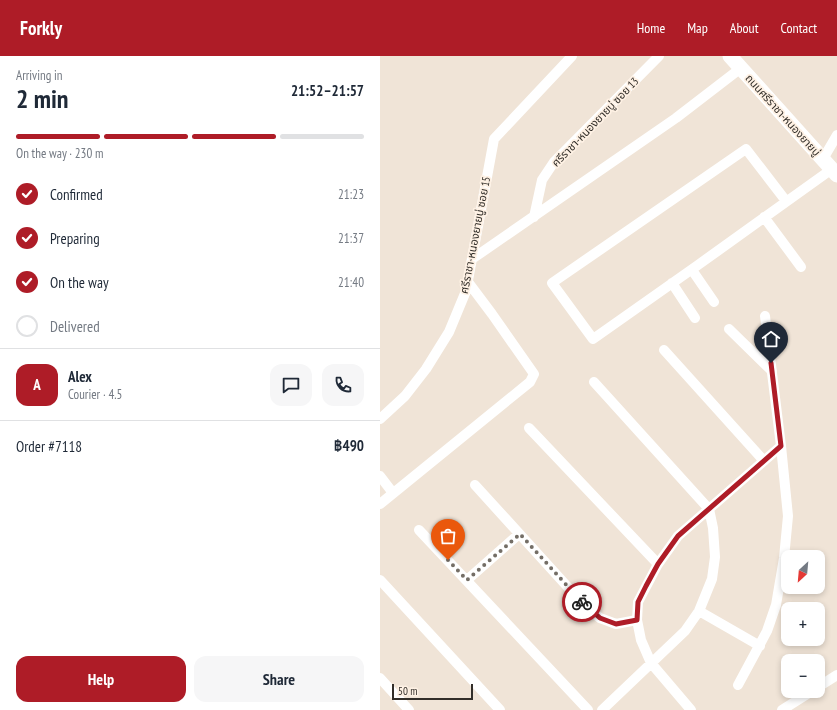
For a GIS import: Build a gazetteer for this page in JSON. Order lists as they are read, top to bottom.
{
  "streets": {
    "main road": ["ถนนศรีราชา-หนองยายบู่"],
    "street": ["ศรีราชา-หนองยายบู่ ซอย 13", "ศรีราชา-หนองยายบู่ ซอย 15"]
  },
  "scale_bar": "50 m",
  "north": "bottom left",
  "page": {
    "header": "Forkly",
    "nav": [
      "Home",
      "Map",
      "About",
      "Contact"
    ],
    "heading": ["2 min", "Arriving in", "21:52–21:57"],
    "panel": [
      "Alex",
      "Courier · 4.5",
      "Order #7118",
      "฿490"
    ],
    "bar": "On the way · 230 m",
    "list": [
      ["Confirmed", "21:23"],
      ["Preparing", "21:37"],
      ["On the way", "21:40"],
      "Delivered"
    ],
    "round": "A",
    "map_buttons": ["+", "−"],
    "buttons": ["Help", "Share"],
    "scale": "50 m"
  }
}
